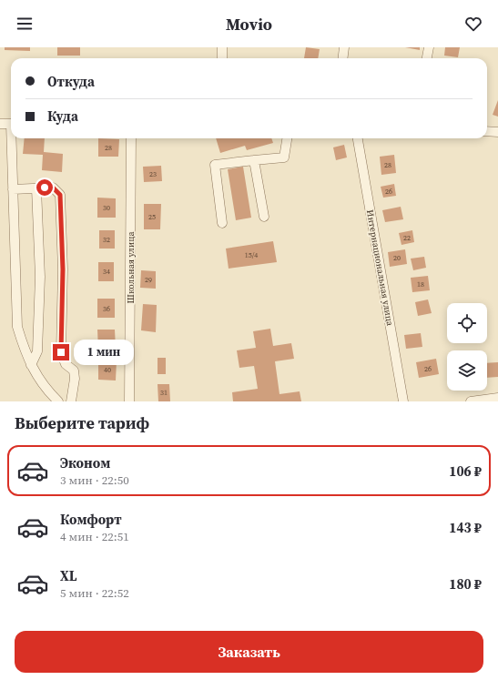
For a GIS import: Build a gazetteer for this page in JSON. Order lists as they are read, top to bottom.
{
  "streets": {
    "street": ["Школьная улица", "Интернациональная улица"]
  },
  "house_numbers": [
    "28",
    "28",
    "23",
    "26",
    "30",
    "25",
    "22",
    "32",
    "15/4",
    "20",
    "34",
    "29",
    "18",
    "36",
    "26",
    "40",
    "31"
  ],
  "page": {
    "header": "Movio",
    "banner": ["Откуда", "Куда"],
    "bubble": "1 мин",
    "heading": "Выберите тариф",
    "list": [
      {
        "name": "Эконом",
        "note": "3 мин · 22:50",
        "value": "106 ₽"
      },
      {
        "name": "Комфорт",
        "note": "4 мин · 22:51",
        "value": "143 ₽"
      },
      {
        "name": "XL",
        "note": "5 мин · 22:52",
        "value": "180 ₽"
      }
    ],
    "buttons": "Заказать"
  }
}
